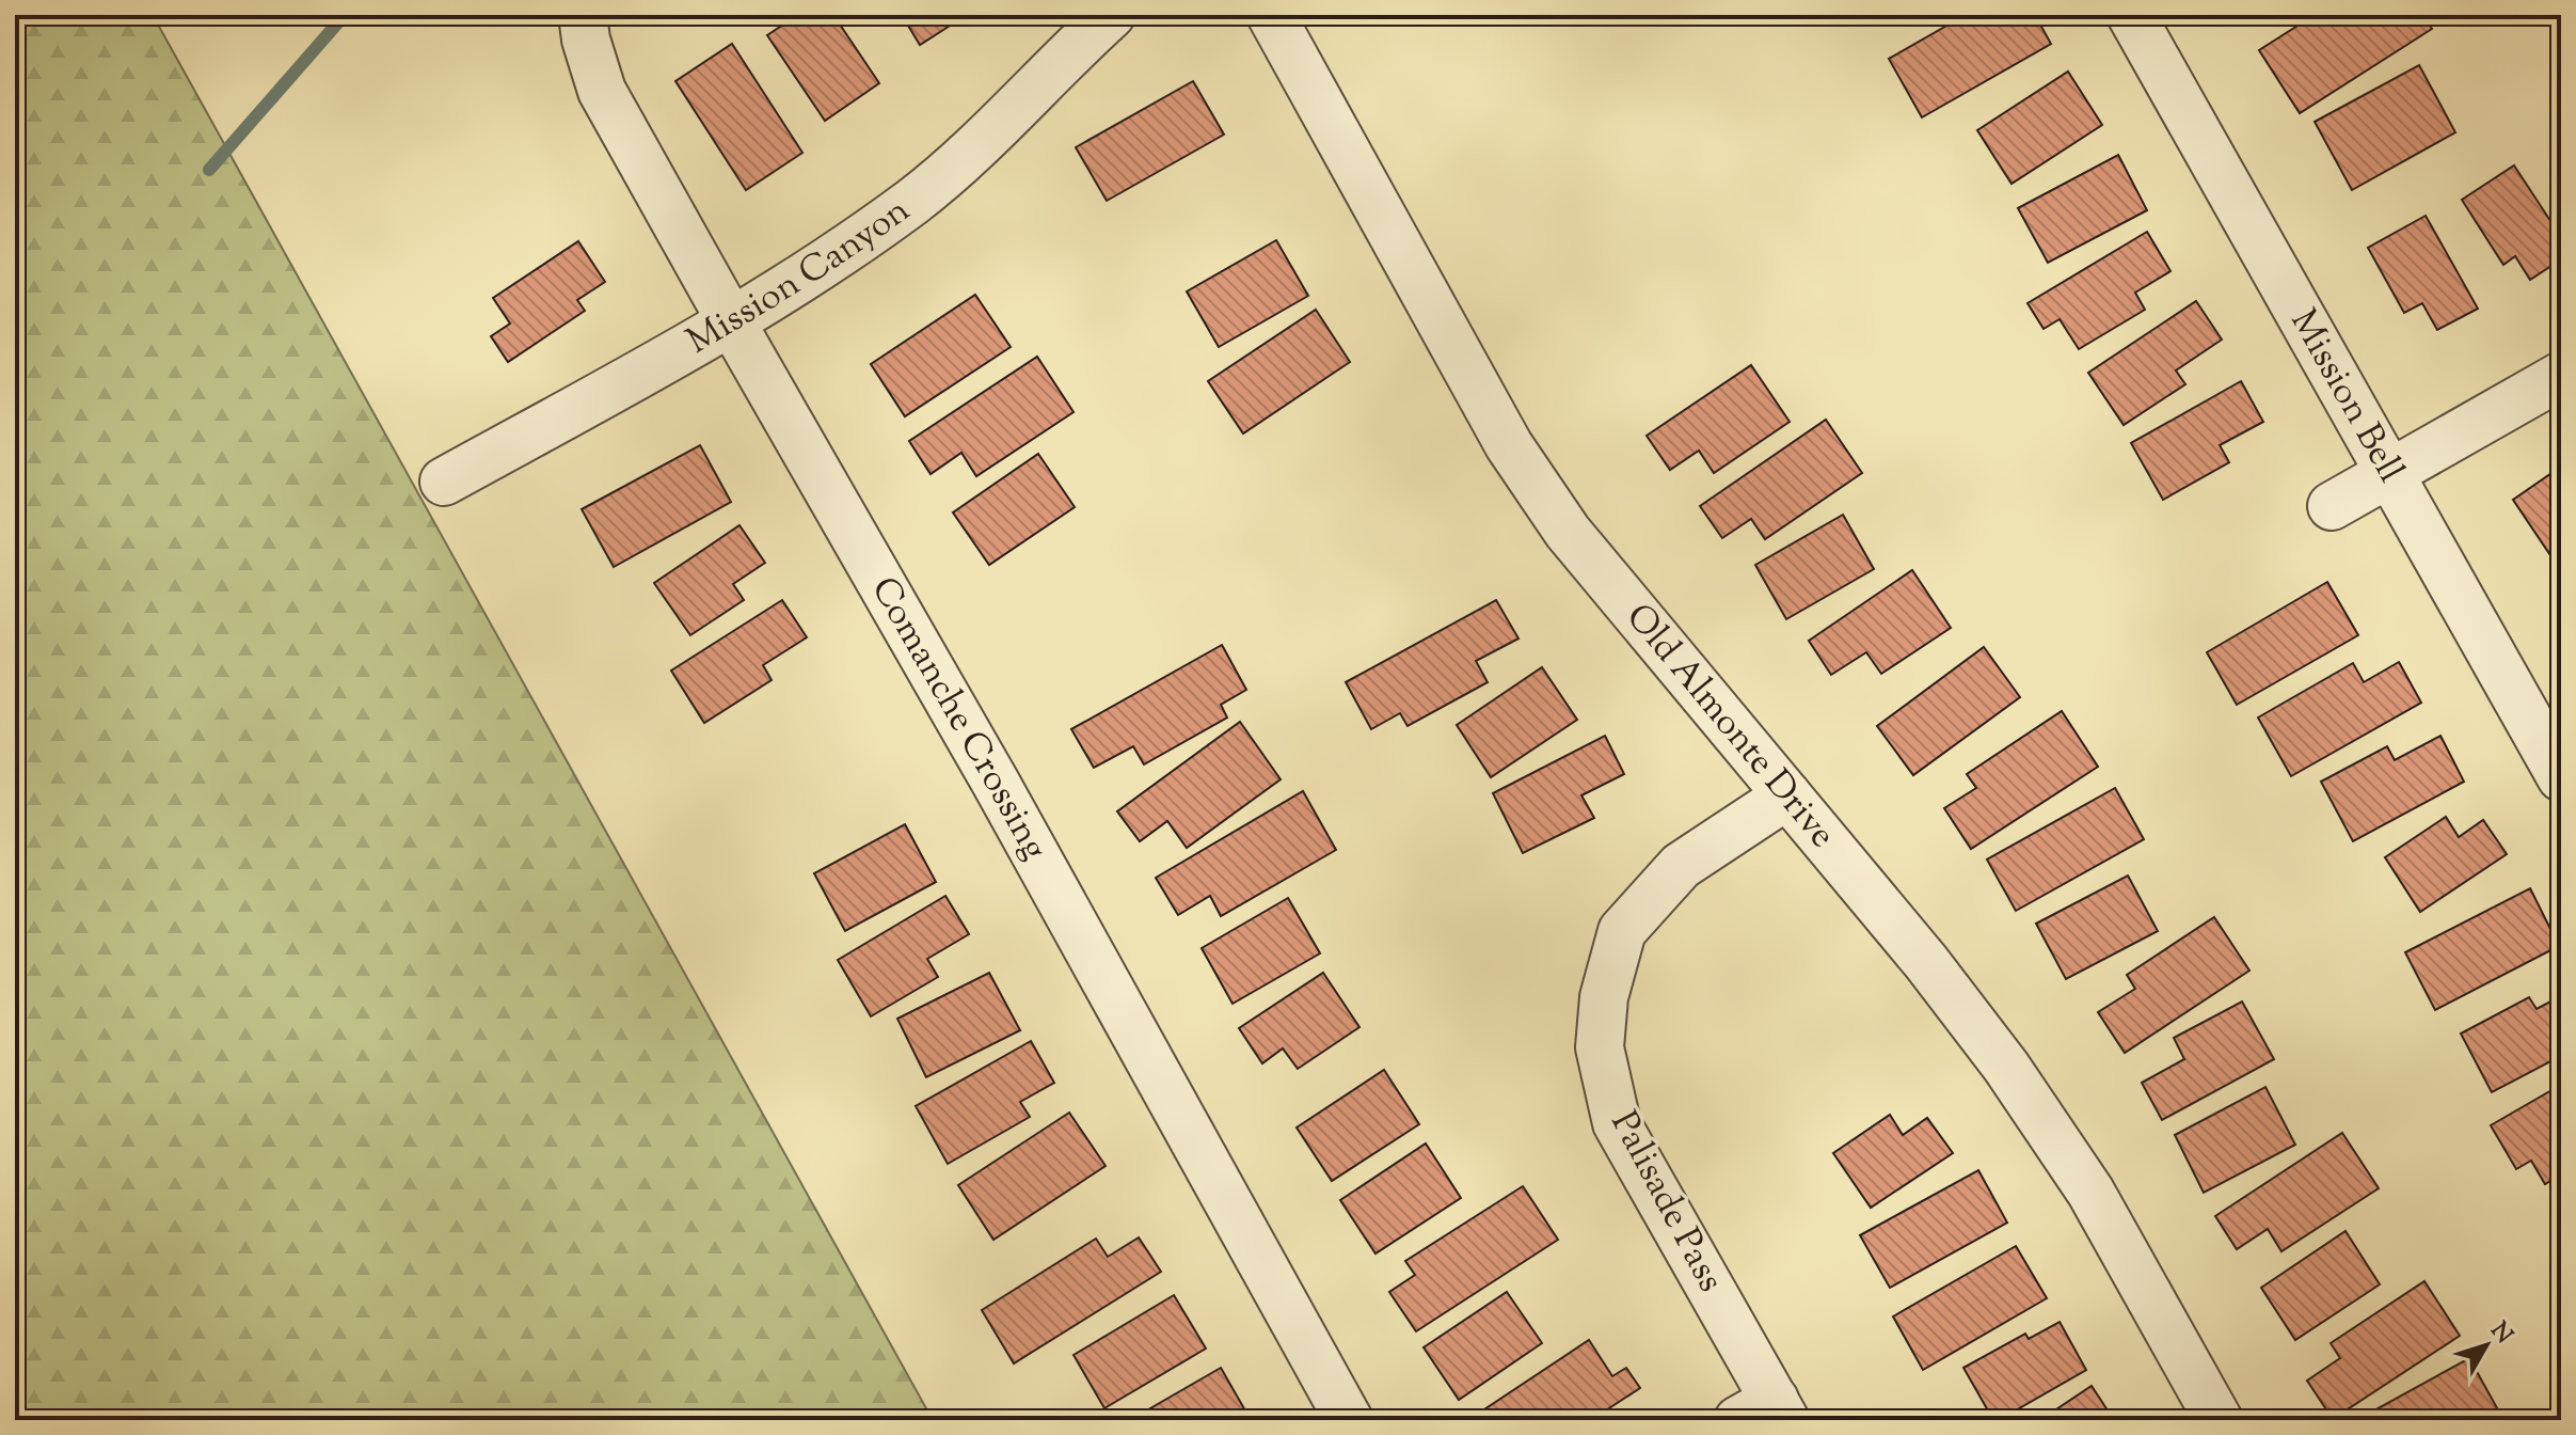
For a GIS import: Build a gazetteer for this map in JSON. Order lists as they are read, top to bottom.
{
  "streets": {
    "street": [
      "Mission Canyon",
      "Mission Bell",
      "Comanche Crossing",
      "Old Almonte Drive",
      "Palisade Pass"
    ]
  },
  "crossings": [
    ["Mission Canyon", "Comanche Crossing"],
    ["Old Almonte Drive", "Palisade Pass"]
  ],
  "north": "top right"
}
